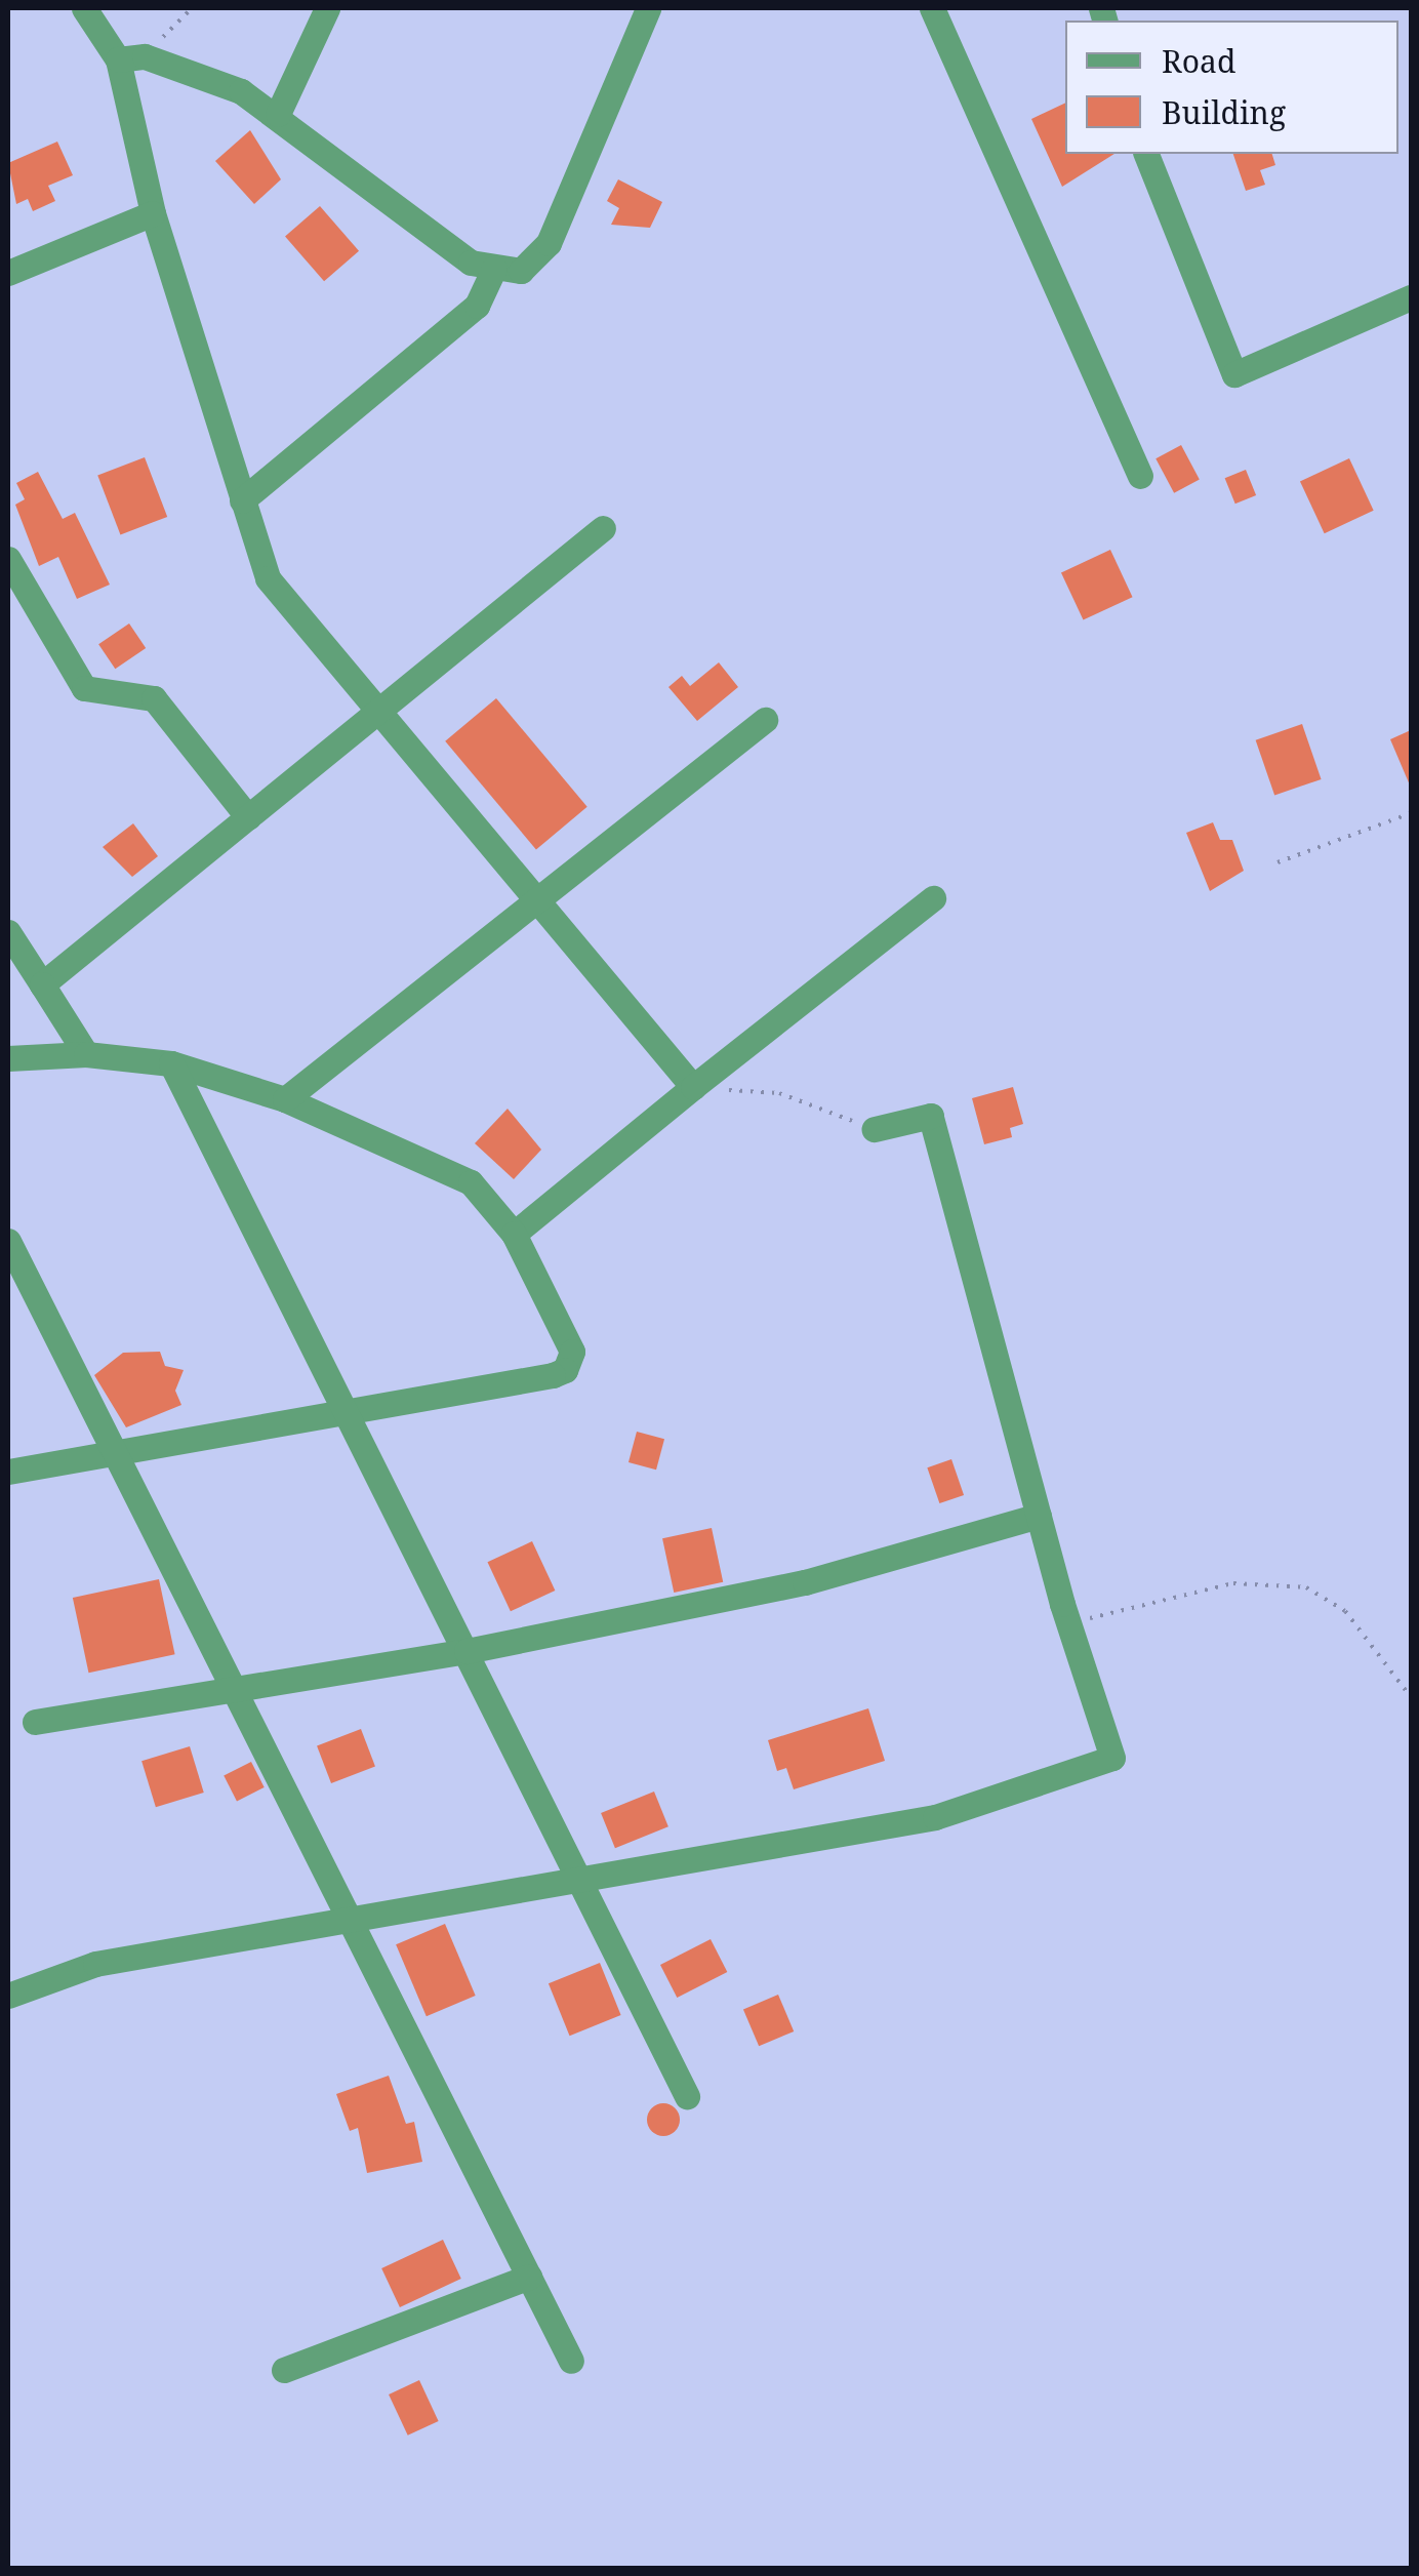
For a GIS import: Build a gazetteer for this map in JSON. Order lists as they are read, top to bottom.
{
  "legend": ["Road", "Building"]
}
